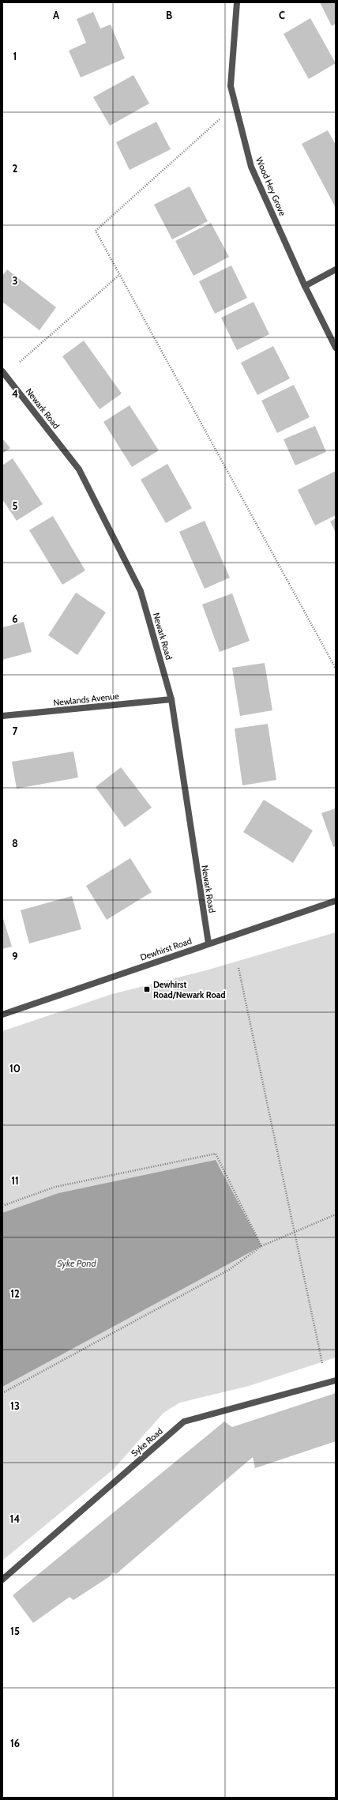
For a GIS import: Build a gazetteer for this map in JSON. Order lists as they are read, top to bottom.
{
  "streets": {
    "street": [
      "Wood Hey Grove",
      "Newark Road",
      "Newlands Avenue",
      "Dewhirst Road",
      "Syke Road"
    ]
  },
  "crossings": [
    ["Newark Road", "Newlands Avenue"],
    ["Newark Road", "Dewhirst Road"]
  ],
  "water": ["Syke Pond"],
  "places": {
    "transit": ["Dewhirst Road/Newark Road"]
  },
  "grid": {
    "columns": ["A", "B", "C"],
    "rows": [
      "1",
      "2",
      "3",
      "4",
      "5",
      "6",
      "7",
      "8",
      "9",
      "10",
      "11",
      "12",
      "13",
      "14",
      "15",
      "16"
    ]
  }
}
